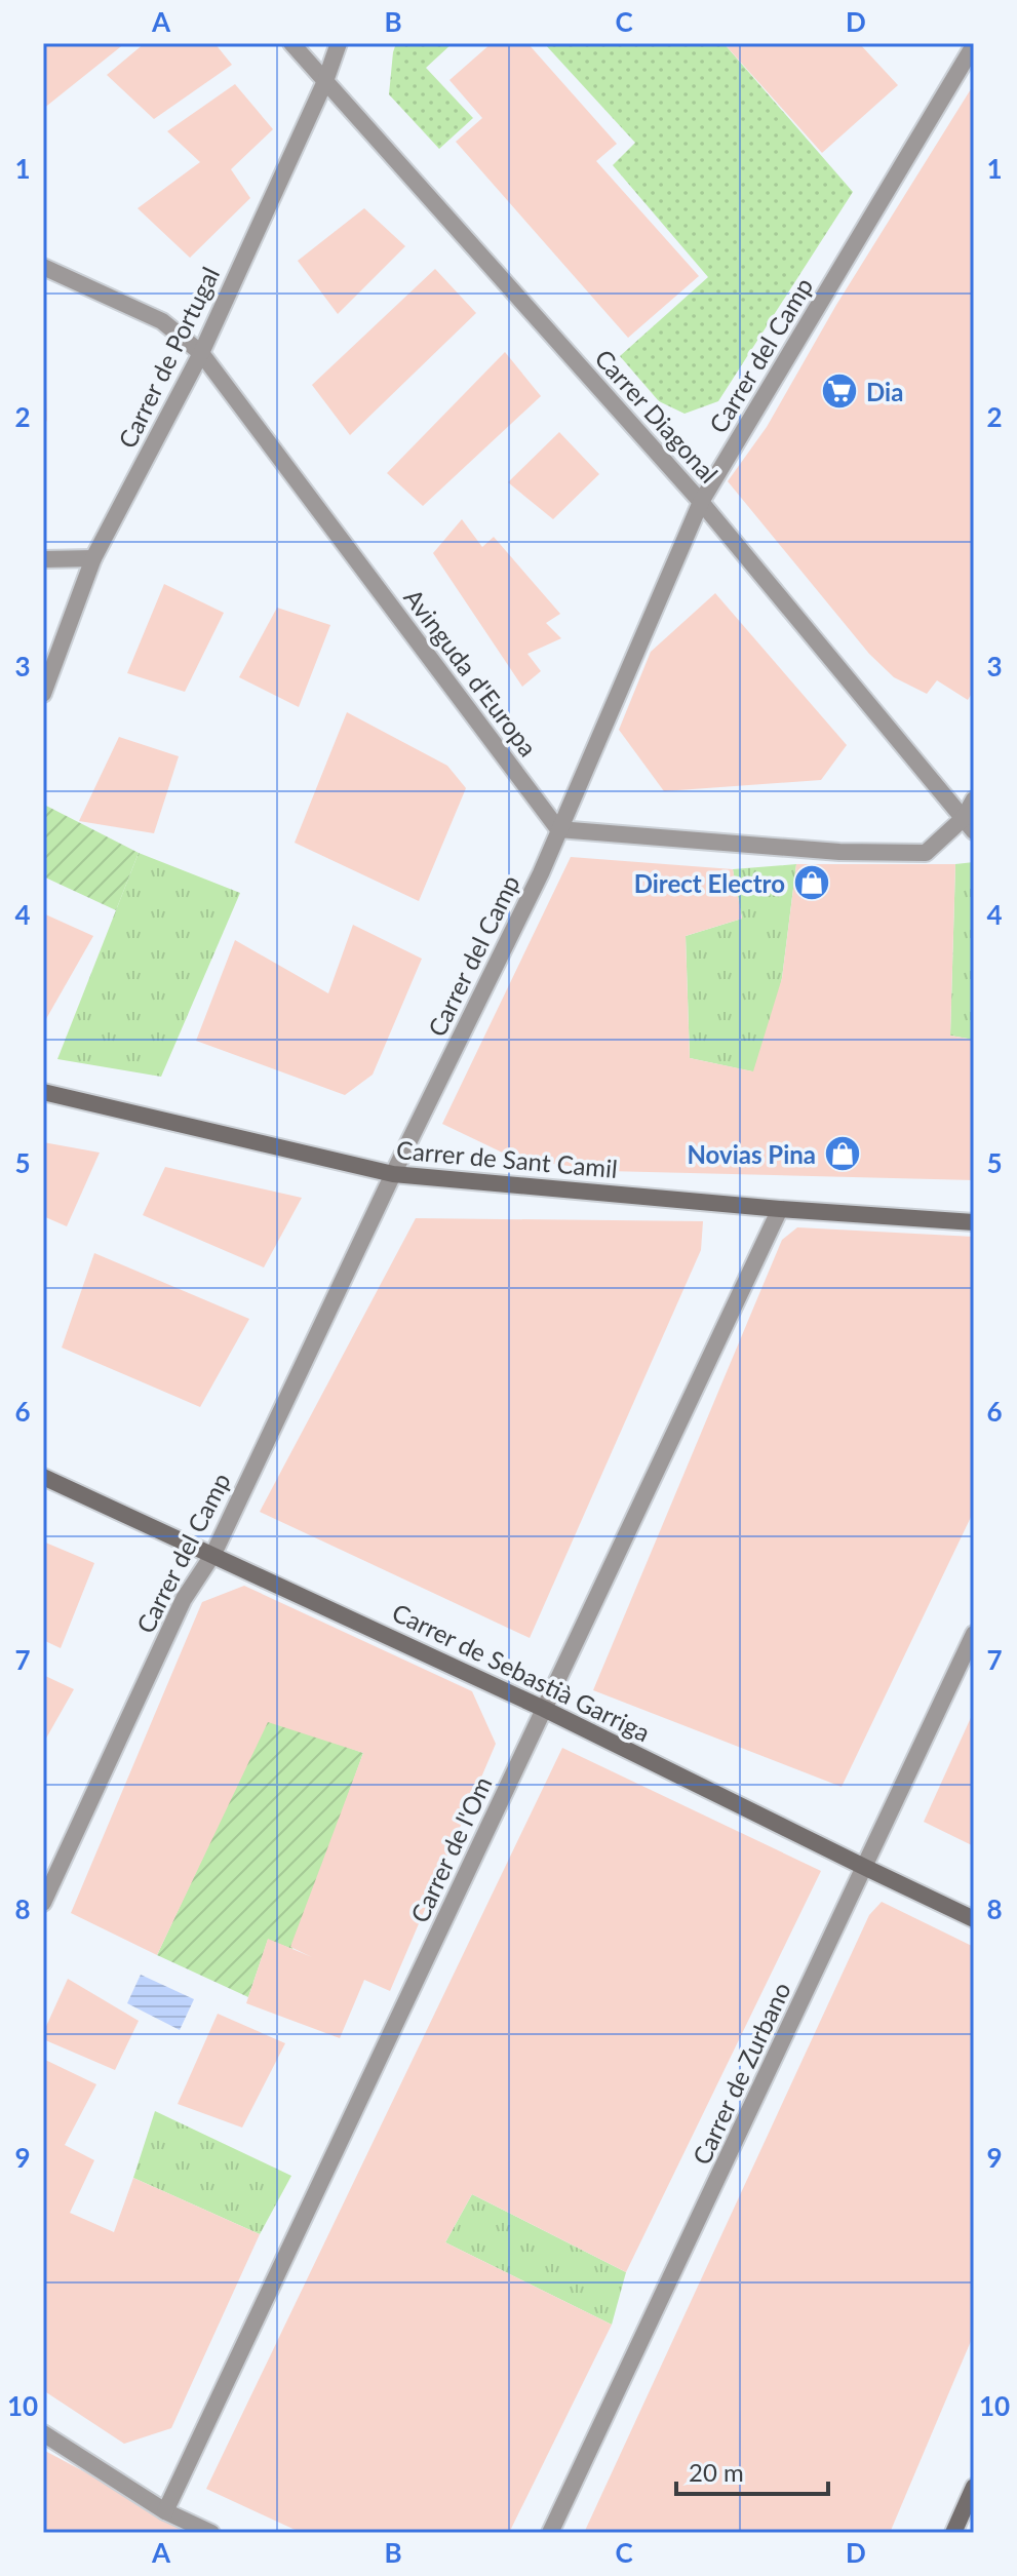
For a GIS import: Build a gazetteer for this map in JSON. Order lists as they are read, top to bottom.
{
  "streets": {
    "street": [
      "Carrer del Camp",
      "Carrer de Portugal",
      "Carrer Diagonal",
      "Avinguda d'Europa",
      "Carrer de Sant Camil",
      "Carrer de Sebastià Garriga",
      "Carrer de l'Om",
      "Carrer de Zurbano"
    ]
  },
  "crossings": [
    ["Carrer del Camp", "Carrer Diagonal"],
    ["Carrer del Camp", "Avinguda d'Europa"],
    ["Carrer del Camp", "Carrer de Sant Camil"],
    ["Carrer del Camp", "Carrer de Sebastià Garriga"],
    ["Carrer de Portugal", "Carrer Diagonal"],
    ["Carrer de Portugal", "Avinguda d'Europa"],
    ["Carrer de Sant Camil", "Carrer de l'Om"],
    ["Carrer de Sebastià Garriga", "Carrer de l'Om"],
    ["Carrer de Sebastià Garriga", "Carrer de Zurbano"]
  ],
  "places": {
    "supermarket": ["Dia"],
    "shop": ["Direct Electro", "Novias Pina"]
  },
  "scale_bar": "20 m",
  "grid": {
    "columns": [
      "A",
      "B",
      "C",
      "D"
    ],
    "rows": [
      "1",
      "2",
      "3",
      "4",
      "5",
      "6",
      "7",
      "8",
      "9",
      "10"
    ]
  }
}
